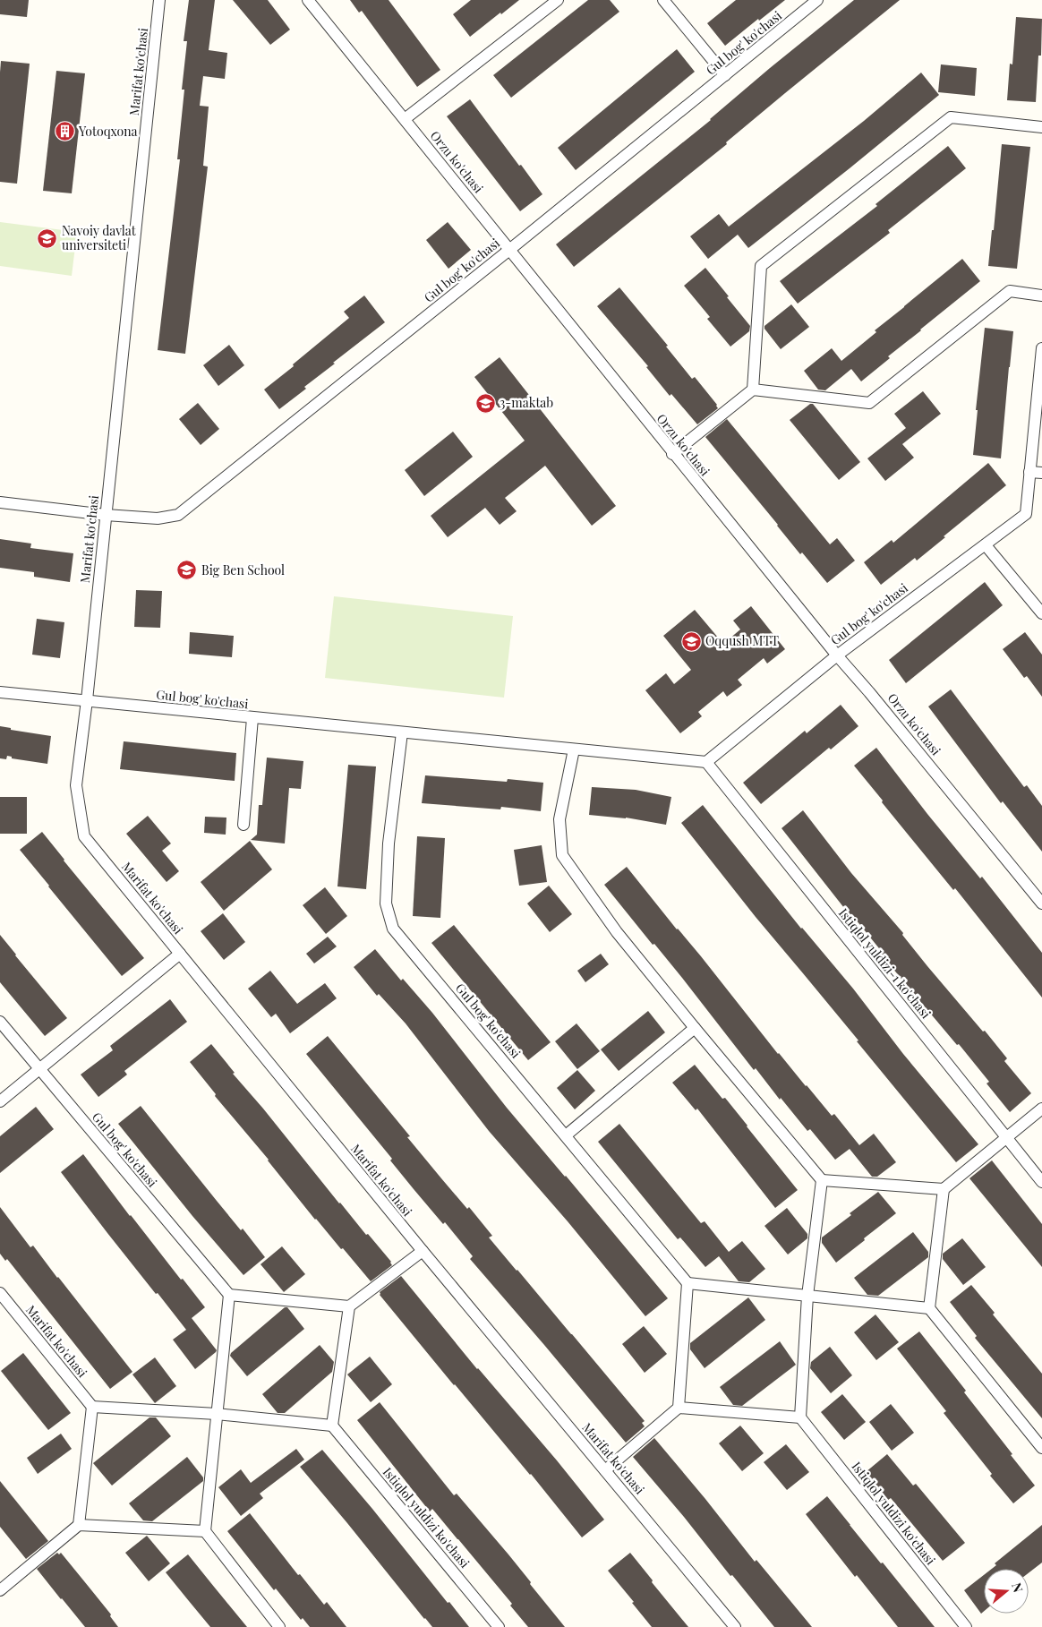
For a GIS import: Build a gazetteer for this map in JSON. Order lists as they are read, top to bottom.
{
  "streets": {
    "street": [
      "Gul bog' ko'chasi",
      "Marifat ko'chasi",
      "Orzu ko'chasi",
      "Istiqlol yuldizi-1 ko'chasi",
      "Istiqlol yuldizi ko'chasi"
    ]
  },
  "crossings": [
    ["Gul bog' ko'chasi", "Marifat ko'chasi"],
    ["Gul bog' ko'chasi", "Orzu ko'chasi"],
    ["Gul bog' ko'chasi", "Istiqlol yuldizi-1 ko'chasi"]
  ],
  "places": {
    "building": ["Yotoqxona"],
    "school or university": [
      "Navoiy davlat universiteti",
      "3-maktab",
      "Big Ben School",
      "Oqqush MTT"
    ]
  },
  "north": "right"
}
